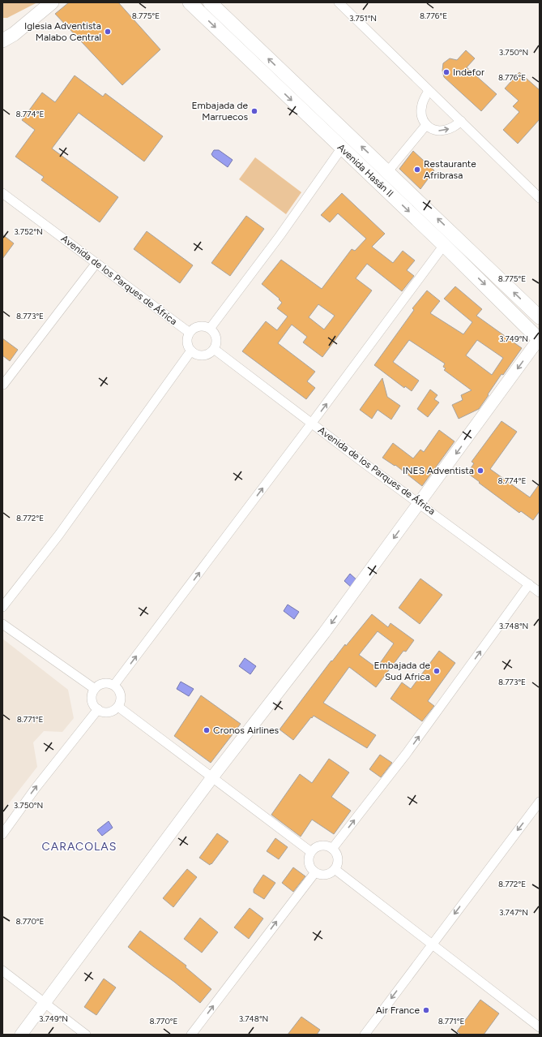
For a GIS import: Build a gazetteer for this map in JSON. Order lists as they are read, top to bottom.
{
  "streets": {
    "main road": ["Avenida Hasán II"],
    "street": ["Avenida de los Parques de África"]
  },
  "districts": ["CARACOLAS"],
  "places": [
    "Iglesia Adventista Malabo Central",
    "Indefor",
    "Embajada de Marruecos",
    "Restaurante Afribrasa",
    "INES Adventista",
    "Embajada de Sud Africa",
    "Cronos Airlines",
    "Air France"
  ],
  "coordinates": [
    "8.775°E",
    "8.776°E",
    "3.751°N",
    "3.750°N",
    "8.774°E",
    "3.752°N",
    "8.773°E",
    "3.749°N",
    "8.772°E",
    "3.748°N",
    "8.771°E",
    "3.747°N",
    "8.770°E"
  ]
}
